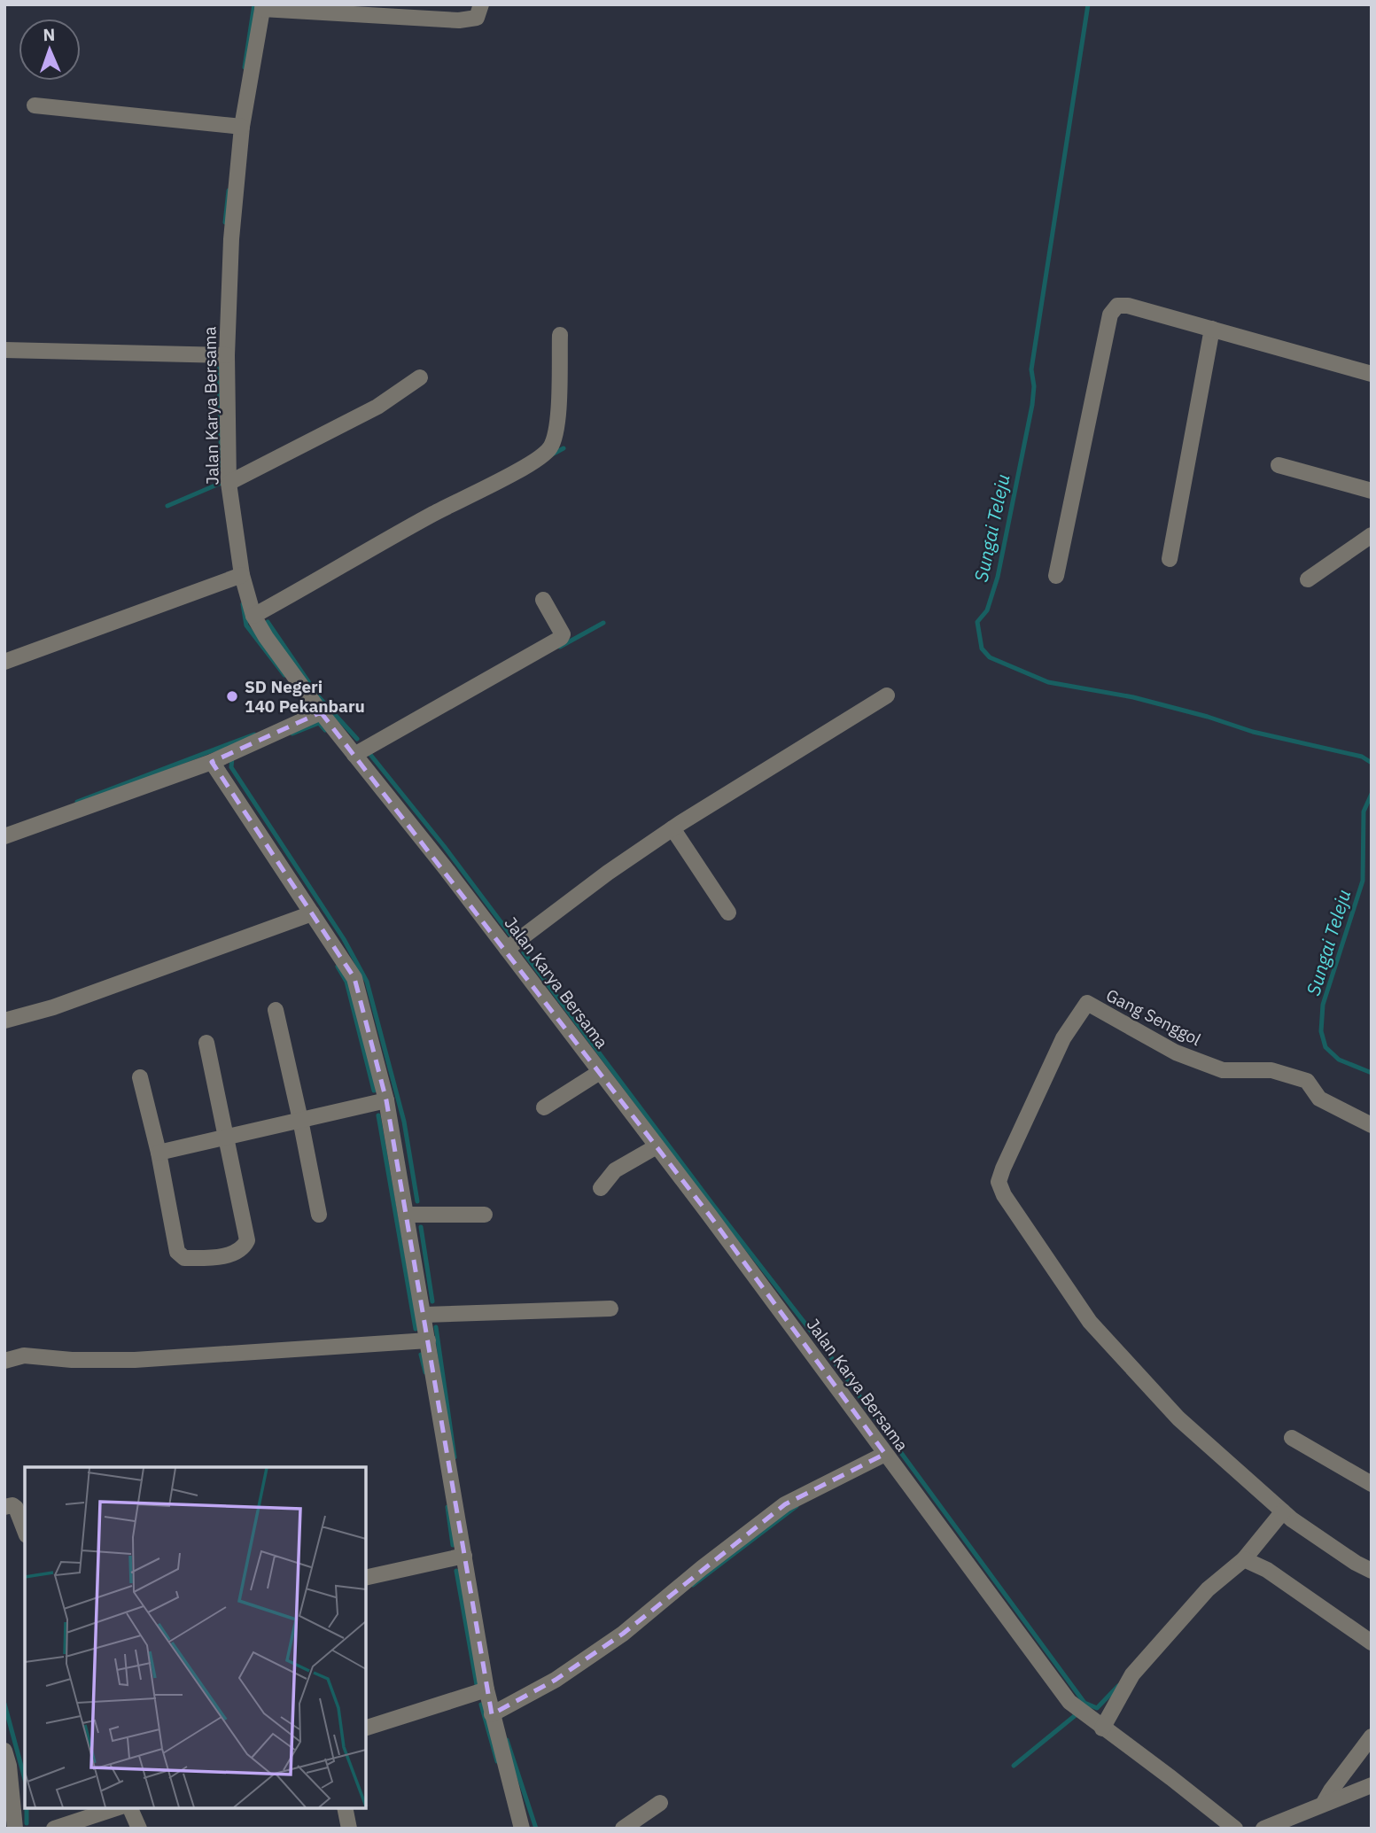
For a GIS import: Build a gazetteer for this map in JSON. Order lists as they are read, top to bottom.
{
  "streets": {
    "street": ["Jalan Karya Bersama", "Gang Senggol"]
  },
  "water": ["Sungai Teleju"],
  "places": ["SD Negeri 140 Pekanbaru"],
  "north": "top"
}
